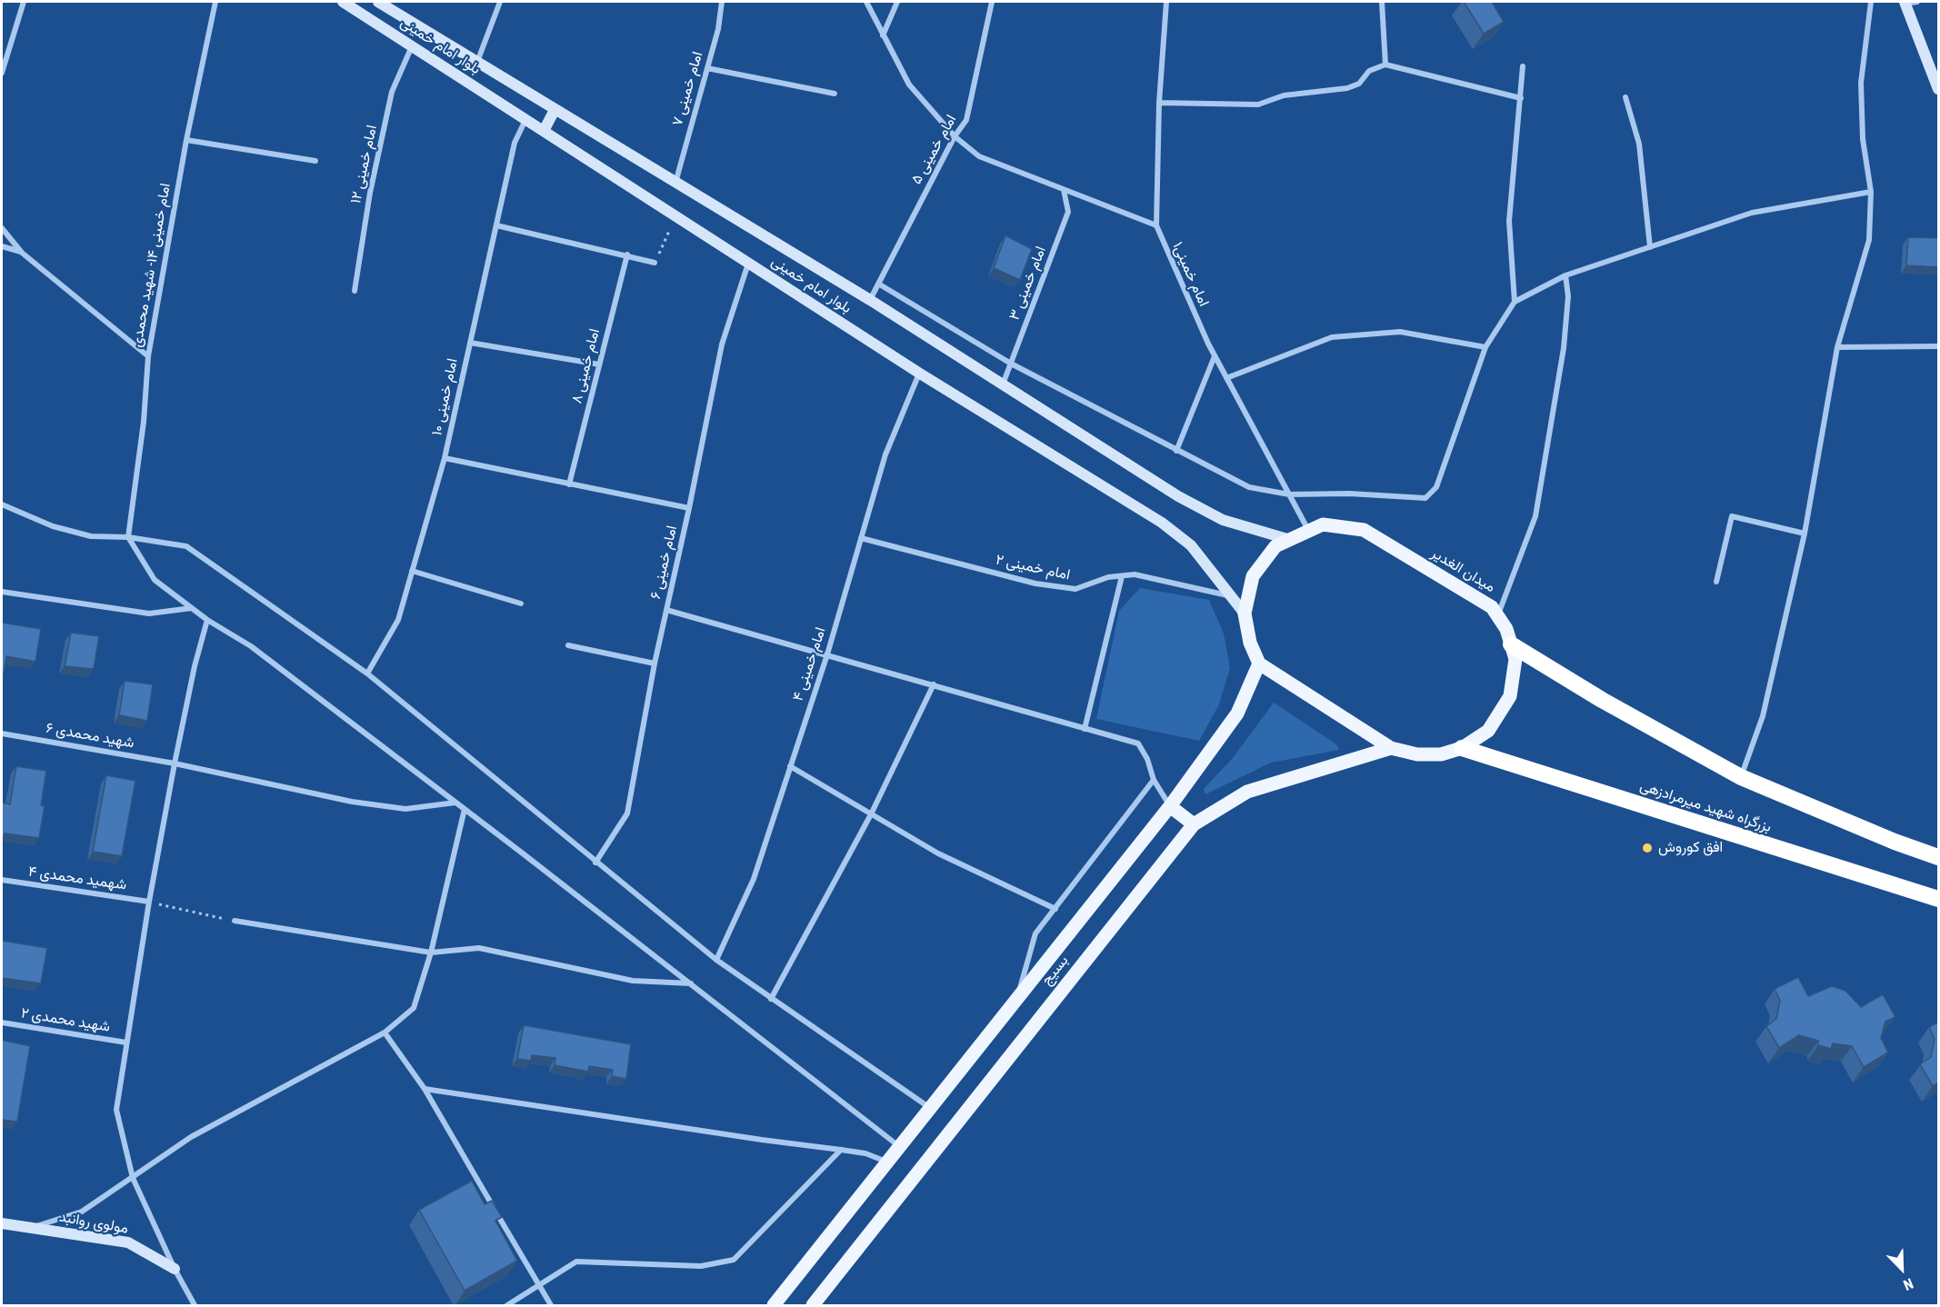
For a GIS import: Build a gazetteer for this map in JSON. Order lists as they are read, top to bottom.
{
  "streets": {
    "highway": ["بزرگراه شهید میرمرادزهی"],
    "main road": [
      "بلوار امام خمینی",
      "میدان الغدیر",
      "بسیج",
      "مولوی روانبد"
    ],
    "street": [
      "امام خمینی ۷",
      "امام خمینی ۵",
      "امام خمینی ۱۲",
      "امام خمینی ۱۴- شهید محمدی",
      "امام خمینی۱",
      "امام خمینی ۳",
      "امام خمینی ۸",
      "امام خمینی ۱۰",
      "امام خمینی ۶",
      "امام خمینی ۲",
      "امام خمینی ۴",
      "شهید محمدی ۶",
      "شهمید محمدی ۴",
      "شهید محمدی ۲"
    ]
  },
  "crossings": [
    ["بلوار امام خمینی", "امام خمینی ۷"],
    ["بلوار امام خمینی", "امام خمینی ۵"],
    ["بلوار امام خمینی", "امام خمینی ۱۲"],
    ["بلوار امام خمینی", "امام خمینی ۳"],
    ["بلوار امام خمینی", "امام خمینی ۱۰"],
    ["بلوار امام خمینی", "امام خمینی ۶"],
    ["بلوار امام خمینی", "امام خمینی ۲"],
    ["بلوار امام خمینی", "میدان الغدیر"],
    ["بلوار امام خمینی", "امام خمینی ۴"],
    ["امام خمینی۱", "میدان الغدیر"],
    ["امام خمینی ۲", "امام خمینی ۴"],
    ["میدان الغدیر", "بزرگراه شهید میرمرادزهی"],
    ["میدان الغدیر", "بسیج"]
  ],
  "places": ["افق کوروش"],
  "north": "bottom right"
}
